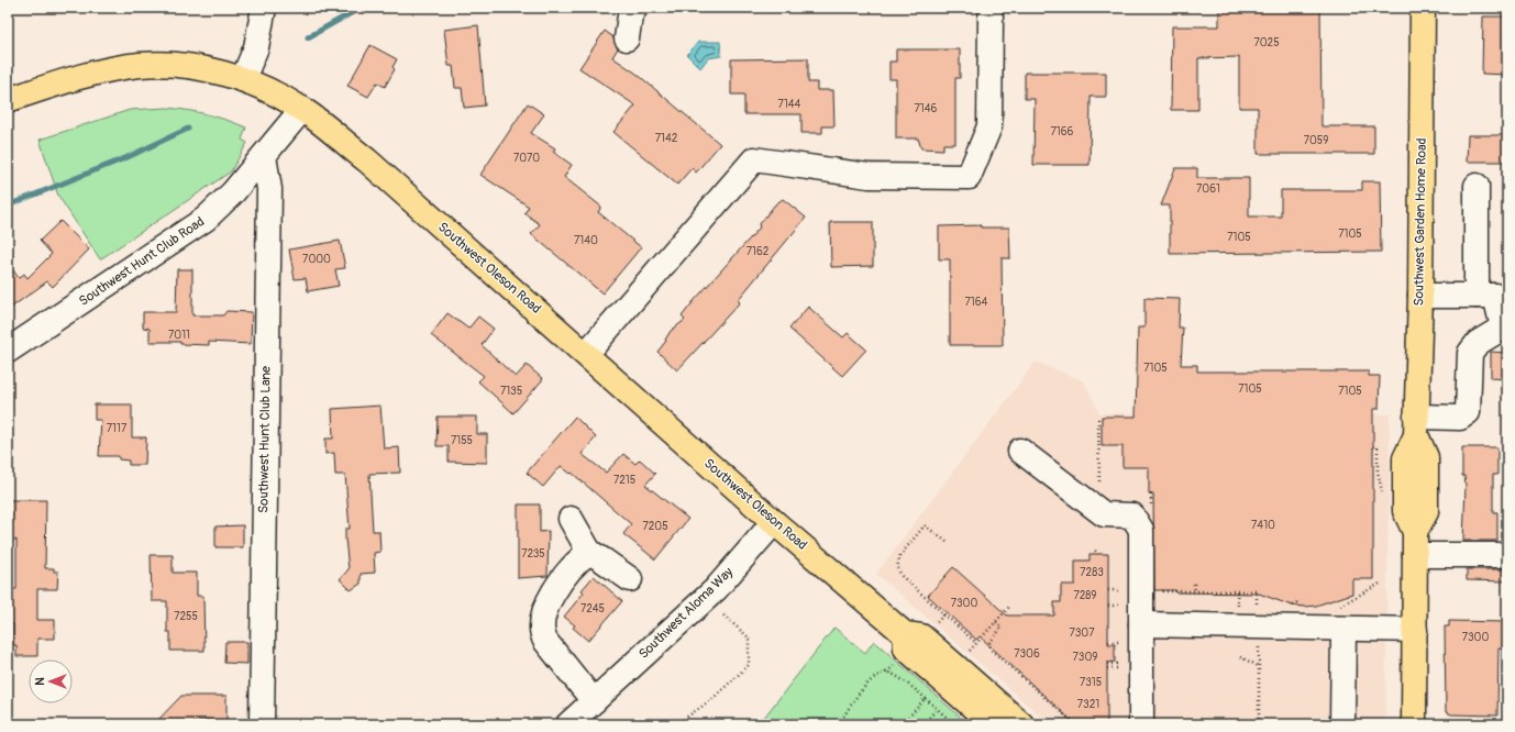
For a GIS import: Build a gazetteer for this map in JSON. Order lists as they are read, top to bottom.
{
  "streets": {
    "main road": ["Southwest Garden Home Road", "Southwest Oleson Road"],
    "street": ["Southwest Hunt Club Road", "Southwest Hunt Club Lane", "Southwest Aloma Way"]
  },
  "crossings": [
    ["Southwest Hunt Club Road", "Southwest Oleson Road"],
    ["Southwest Hunt Club Road", "Southwest Hunt Club Lane"],
    ["Southwest Oleson Road", "Southwest Aloma Way"]
  ],
  "house_numbers": [
    "7025",
    "7144",
    "7146",
    "7166",
    "7142",
    "7059",
    "7070",
    "7061",
    "7105",
    "7105",
    "7140",
    "7162",
    "7000",
    "7164",
    "7011",
    "7105",
    "7105",
    "7135",
    "7105",
    "7117",
    "7155",
    "7215",
    "7410",
    "7205",
    "7235",
    "7283",
    "7289",
    "7300",
    "7245",
    "7255",
    "7307",
    "7300",
    "7306",
    "7309",
    "7315",
    "7321"
  ],
  "north": "left"
}
